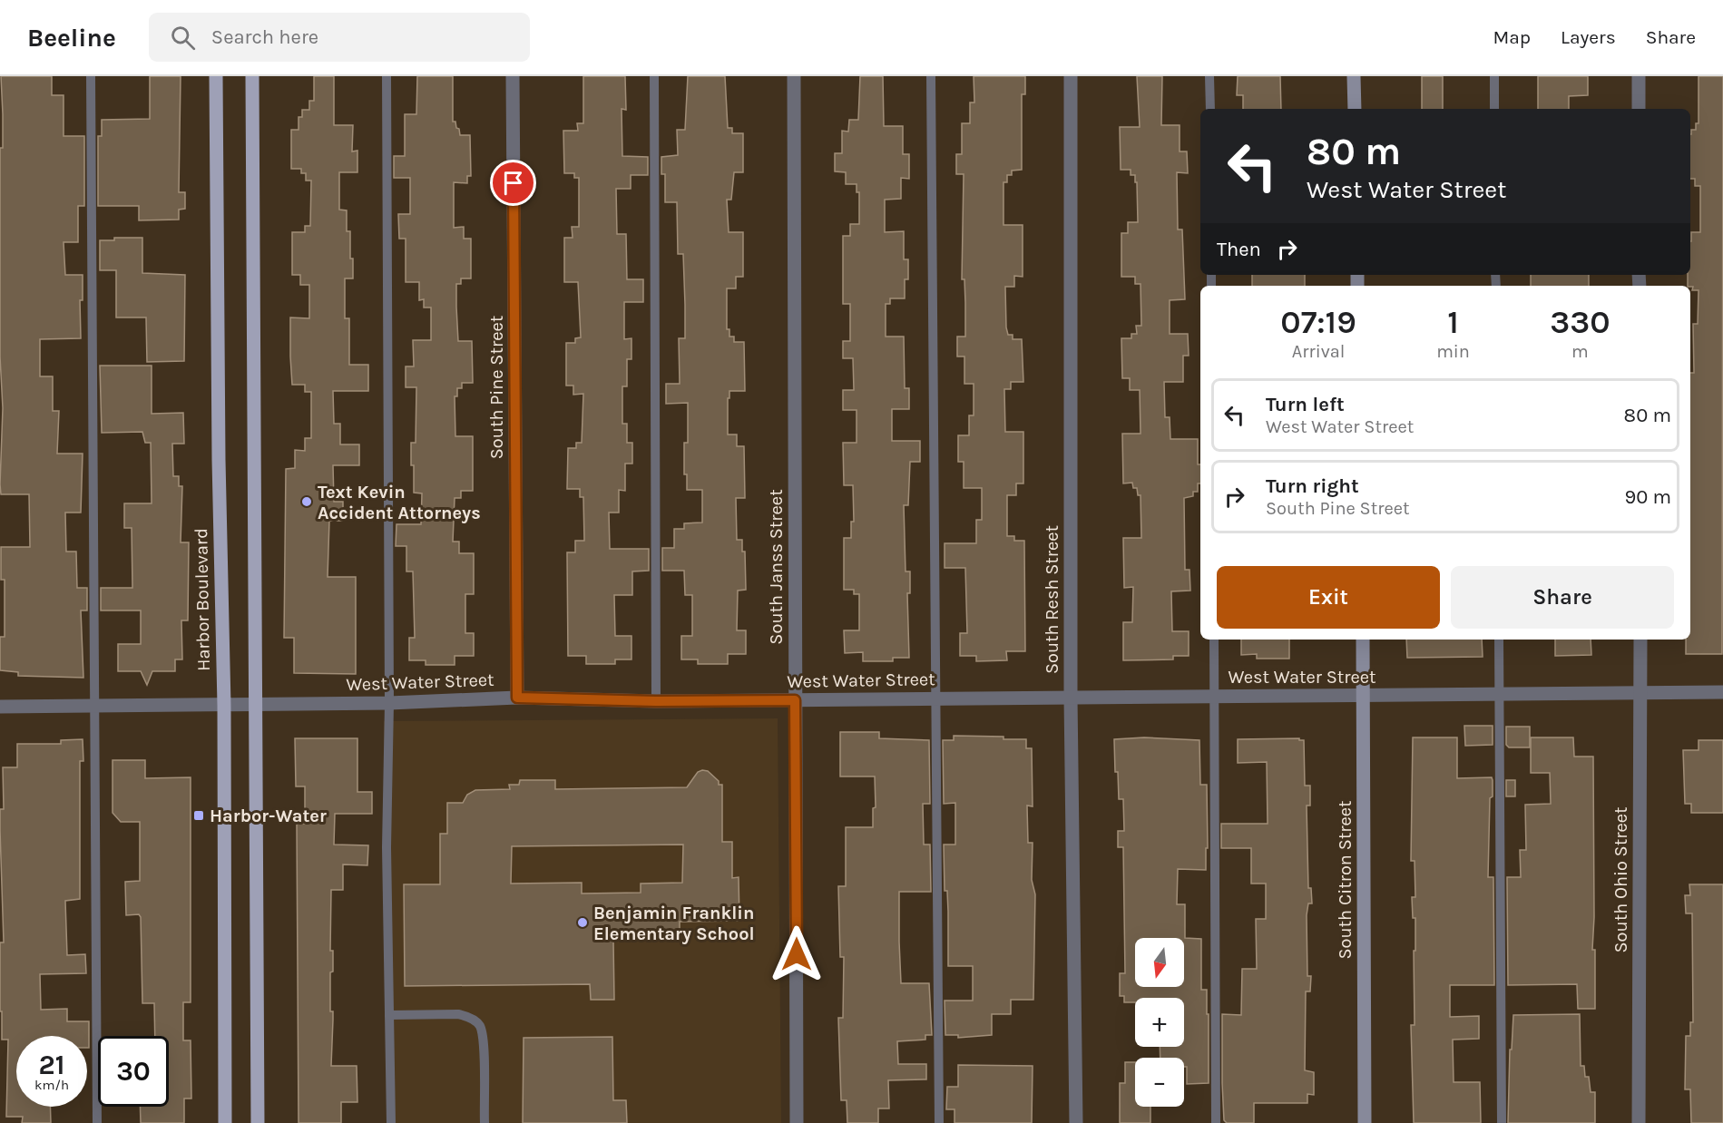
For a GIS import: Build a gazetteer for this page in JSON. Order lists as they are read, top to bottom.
{
  "streets": {
    "main road": ["Harbor Boulevard"],
    "street": [
      "South Pine Street",
      "South Janss Street",
      "South Resh Street",
      "West Water Street",
      "South Citron Street",
      "South Ohio Street"
    ]
  },
  "crossings": [
    ["South Pine Street", "West Water Street"],
    ["South Janss Street", "West Water Street"],
    ["Harbor Boulevard", "West Water Street"],
    ["South Resh Street", "West Water Street"],
    ["West Water Street", "South Citron Street"],
    ["West Water Street", "South Ohio Street"]
  ],
  "places": {
    "other": ["Text Kevin Accident Attorneys", "Benjamin Franklin Elementary School"],
    "transit": ["Harbor-Water"]
  },
  "north": "bottom",
  "page": {
    "header": "Beeline",
    "search": "Search here",
    "nav": ["Map", "Layers", "Share"],
    "turn": ["80 m", "West Water Street"],
    "then": "Then",
    "eta": [
      "07:19",
      "Arrival",
      "1",
      "min",
      "330",
      "m"
    ],
    "list": [
      {
        "name": "Turn left",
        "note": "West Water Street",
        "value": "80 m"
      },
      {
        "name": "Turn right",
        "note": "South Pine Street",
        "value": "90 m"
      }
    ],
    "buttons": ["Exit", "Share"],
    "map_buttons": ["+", "−"],
    "speed": "21 km/h",
    "limit": "30"
  }
}
